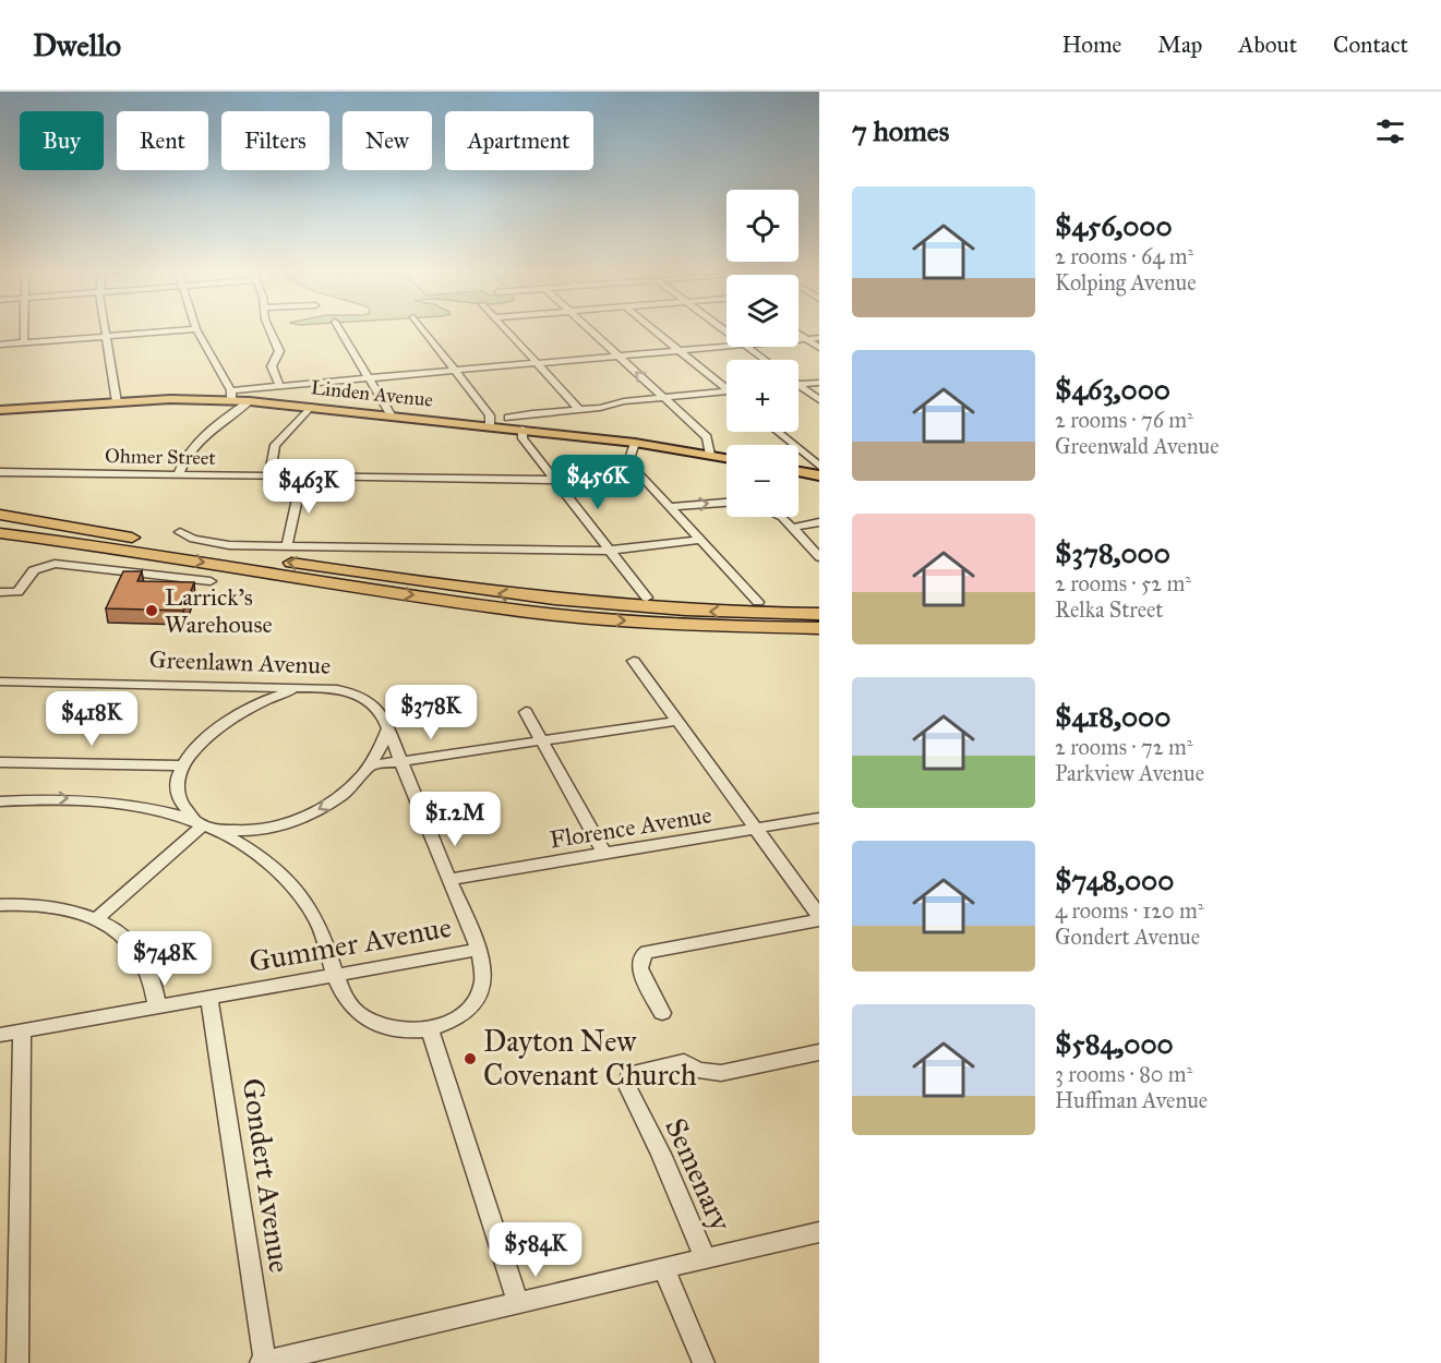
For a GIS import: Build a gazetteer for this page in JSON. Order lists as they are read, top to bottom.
{
  "streets": {
    "main road": ["Linden Avenue"],
    "street": [
      "Ohmer Street",
      "Greenlawn Avenue",
      "Florence Avenue",
      "Gummer Avenue",
      "Semenary",
      "Gondert Avenue"
    ]
  },
  "crossings": [
    ["Greenlawn Avenue", "Florence Avenue"],
    ["Greenlawn Avenue", "Gummer Avenue"],
    ["Gummer Avenue", "Gondert Avenue"]
  ],
  "places": ["Larrick’s Warehouse", "Dayton New Covenant Church"],
  "page": {
    "header": "Dwello",
    "nav": [
      "Home",
      "Map",
      "About",
      "Contact"
    ],
    "heading": "7 homes",
    "chip": [
      "Buy",
      "Rent",
      "Filters",
      "New",
      "Apartment"
    ],
    "list": [
      {
        "name": "$456,000",
        "note": "2 rooms · 64 m² · Kolping Avenue"
      },
      {
        "name": "$463,000",
        "note": "2 rooms · 76 m² · Greenwald Avenue"
      },
      {
        "name": "$378,000",
        "note": "2 rooms · 52 m² · Relka Street"
      },
      {
        "name": "$418,000",
        "note": "2 rooms · 72 m² · Parkview Avenue"
      },
      {
        "name": "$748,000",
        "note": "4 rooms · 120 m² · Gondert Avenue"
      },
      {
        "name": "$584,000",
        "note": "3 rooms · 80 m² · Huffman Avenue"
      }
    ],
    "map_buttons": ["+", "−"],
    "price": [
      "$456K",
      "$463K",
      "$378K",
      "$418K",
      "$1.2M",
      "$748K",
      "$584K"
    ]
  }
}
